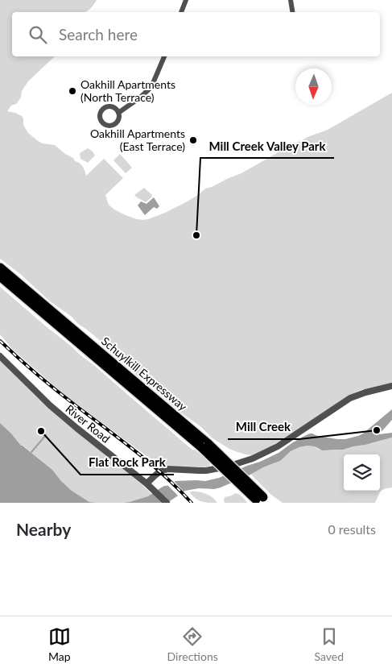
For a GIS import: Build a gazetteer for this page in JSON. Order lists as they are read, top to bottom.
{
  "streets": {
    "highway": ["Schuylkill Expressway"],
    "street": ["River Road"]
  },
  "places": [
    "Oakhill Apartments (North Terrace)",
    "Oakhill Apartments (East Terrace)",
    "Mill Creek Valley Park",
    "Mill Creek",
    "Flat Rock Park"
  ],
  "north": "bottom",
  "page": {
    "search": "Search here",
    "heading": ["Nearby", "0 results"],
    "nav": ["Map", "Directions", "Saved"]
  }
}
